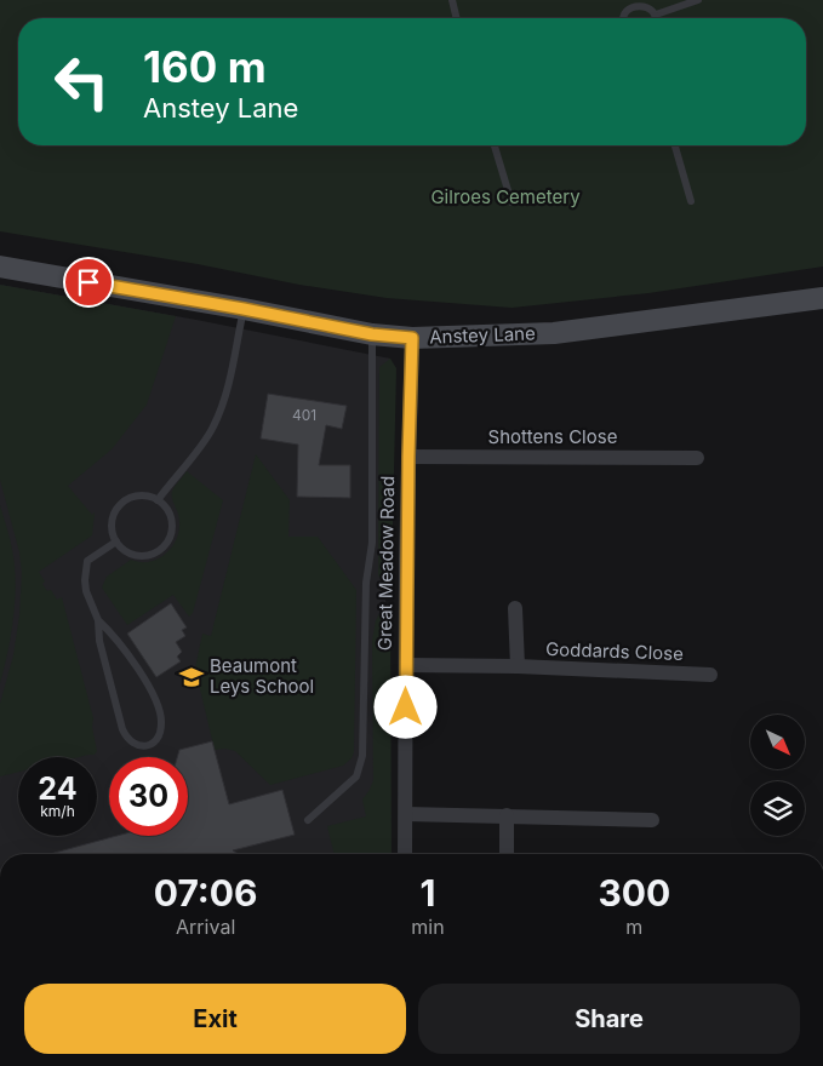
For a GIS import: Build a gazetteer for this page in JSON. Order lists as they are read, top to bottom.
{
  "streets": {
    "main road": ["Anstey Lane"],
    "street": ["Shottens Close", "Great Meadow Road", "Goddards Close"]
  },
  "crossings": [
    ["Anstey Lane", "Great Meadow Road"],
    ["Shottens Close", "Great Meadow Road"],
    ["Great Meadow Road", "Goddards Close"]
  ],
  "parks": ["Gilroes Cemetery"],
  "places": {
    "school or university": ["Beaumont Leys School"]
  },
  "house_numbers": ["401"],
  "north": "bottom right",
  "page": {
    "turn": ["160 m", "Anstey Lane"],
    "speed": "24 km/h",
    "limit": "30",
    "eta": [
      "07:06",
      "Arrival",
      "1",
      "min",
      "300",
      "m"
    ],
    "buttons": ["Exit", "Share"]
  }
}
